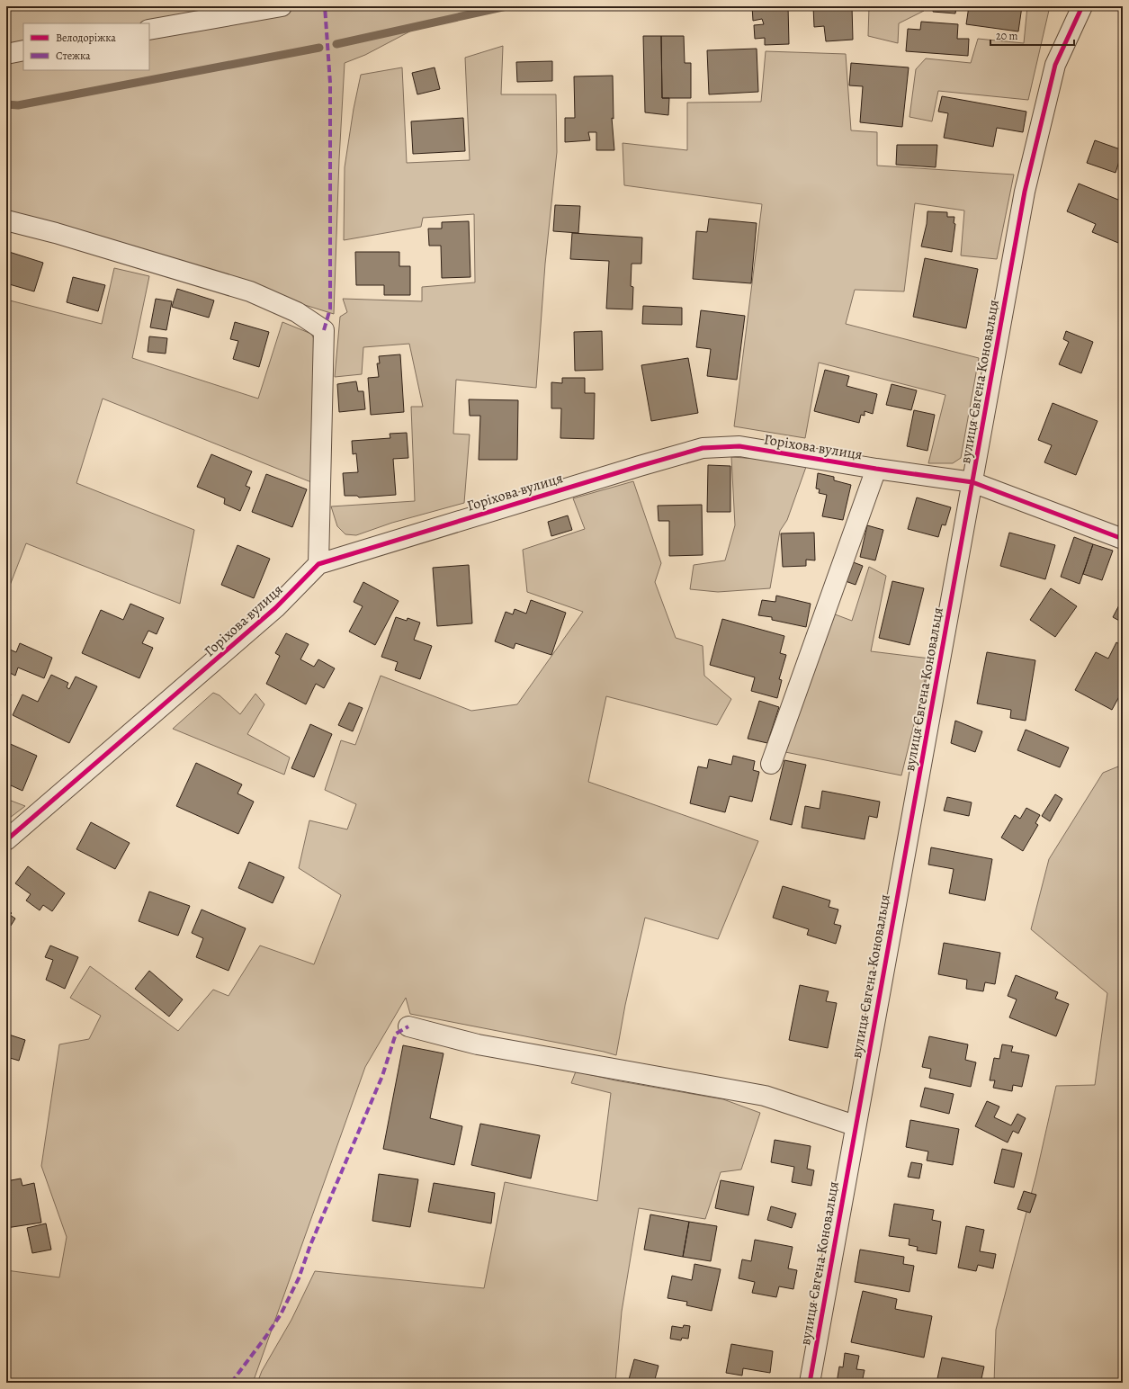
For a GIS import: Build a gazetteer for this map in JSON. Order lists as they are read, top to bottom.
{
  "streets": {
    "street": ["вулиця Євгена Коновальця", "Горіхова вулиця"]
  },
  "crossings": [
    ["вулиця Євгена Коновальця", "Горіхова вулиця"]
  ],
  "legend": ["Велодоріжка", "Стежка"],
  "scale_bar": "20 m"
}
